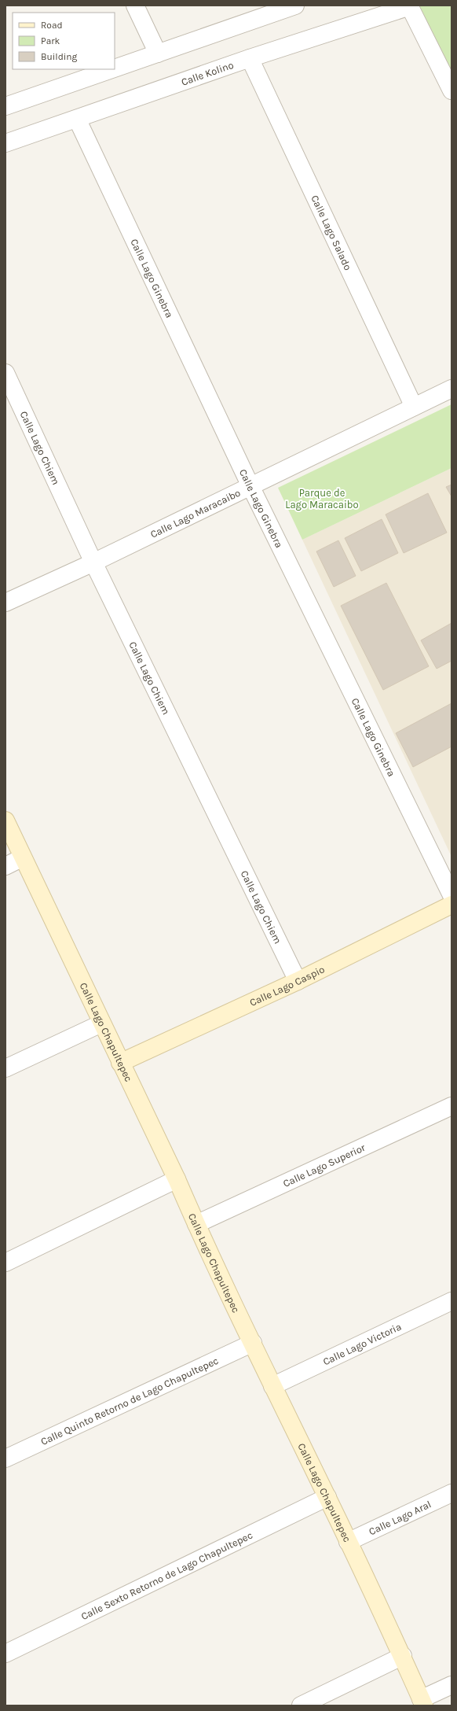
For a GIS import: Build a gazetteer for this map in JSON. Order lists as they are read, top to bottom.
{
  "streets": {
    "street": [
      "Calle Kolino",
      "Calle Lago Salado",
      "Calle Lago Ginebra",
      "Calle Lago Chiem",
      "Calle Lago Maracaibo",
      "Calle Lago Caspio",
      "Calle Lago Chapultepec",
      "Calle Lago Superior",
      "Calle Lago Victoria",
      "Calle Quinto Retorno de Lago Chapultepec",
      "Calle Lago Aral",
      "Calle Sexto Retorno de Lago Chapultepec"
    ]
  },
  "crossings": [
    ["Calle Kolino", "Calle Lago Salado"],
    ["Calle Kolino", "Calle Lago Ginebra"],
    ["Calle Lago Salado", "Calle Lago Maracaibo"],
    ["Calle Lago Ginebra", "Calle Lago Maracaibo"],
    ["Calle Lago Chiem", "Calle Lago Maracaibo"],
    ["Calle Lago Chiem", "Calle Lago Caspio"],
    ["Calle Lago Caspio", "Calle Lago Chapultepec"],
    ["Calle Lago Chapultepec", "Calle Lago Superior"],
    ["Calle Lago Chapultepec", "Calle Lago Victoria"],
    ["Calle Lago Chapultepec", "Calle Quinto Retorno de Lago Chapultepec"],
    ["Calle Lago Chapultepec", "Calle Lago Aral"],
    ["Calle Lago Chapultepec", "Calle Sexto Retorno de Lago Chapultepec"]
  ],
  "parks": ["Parque de Lago Maracaibo"],
  "legend": ["Road", "Park", "Building"]
}
